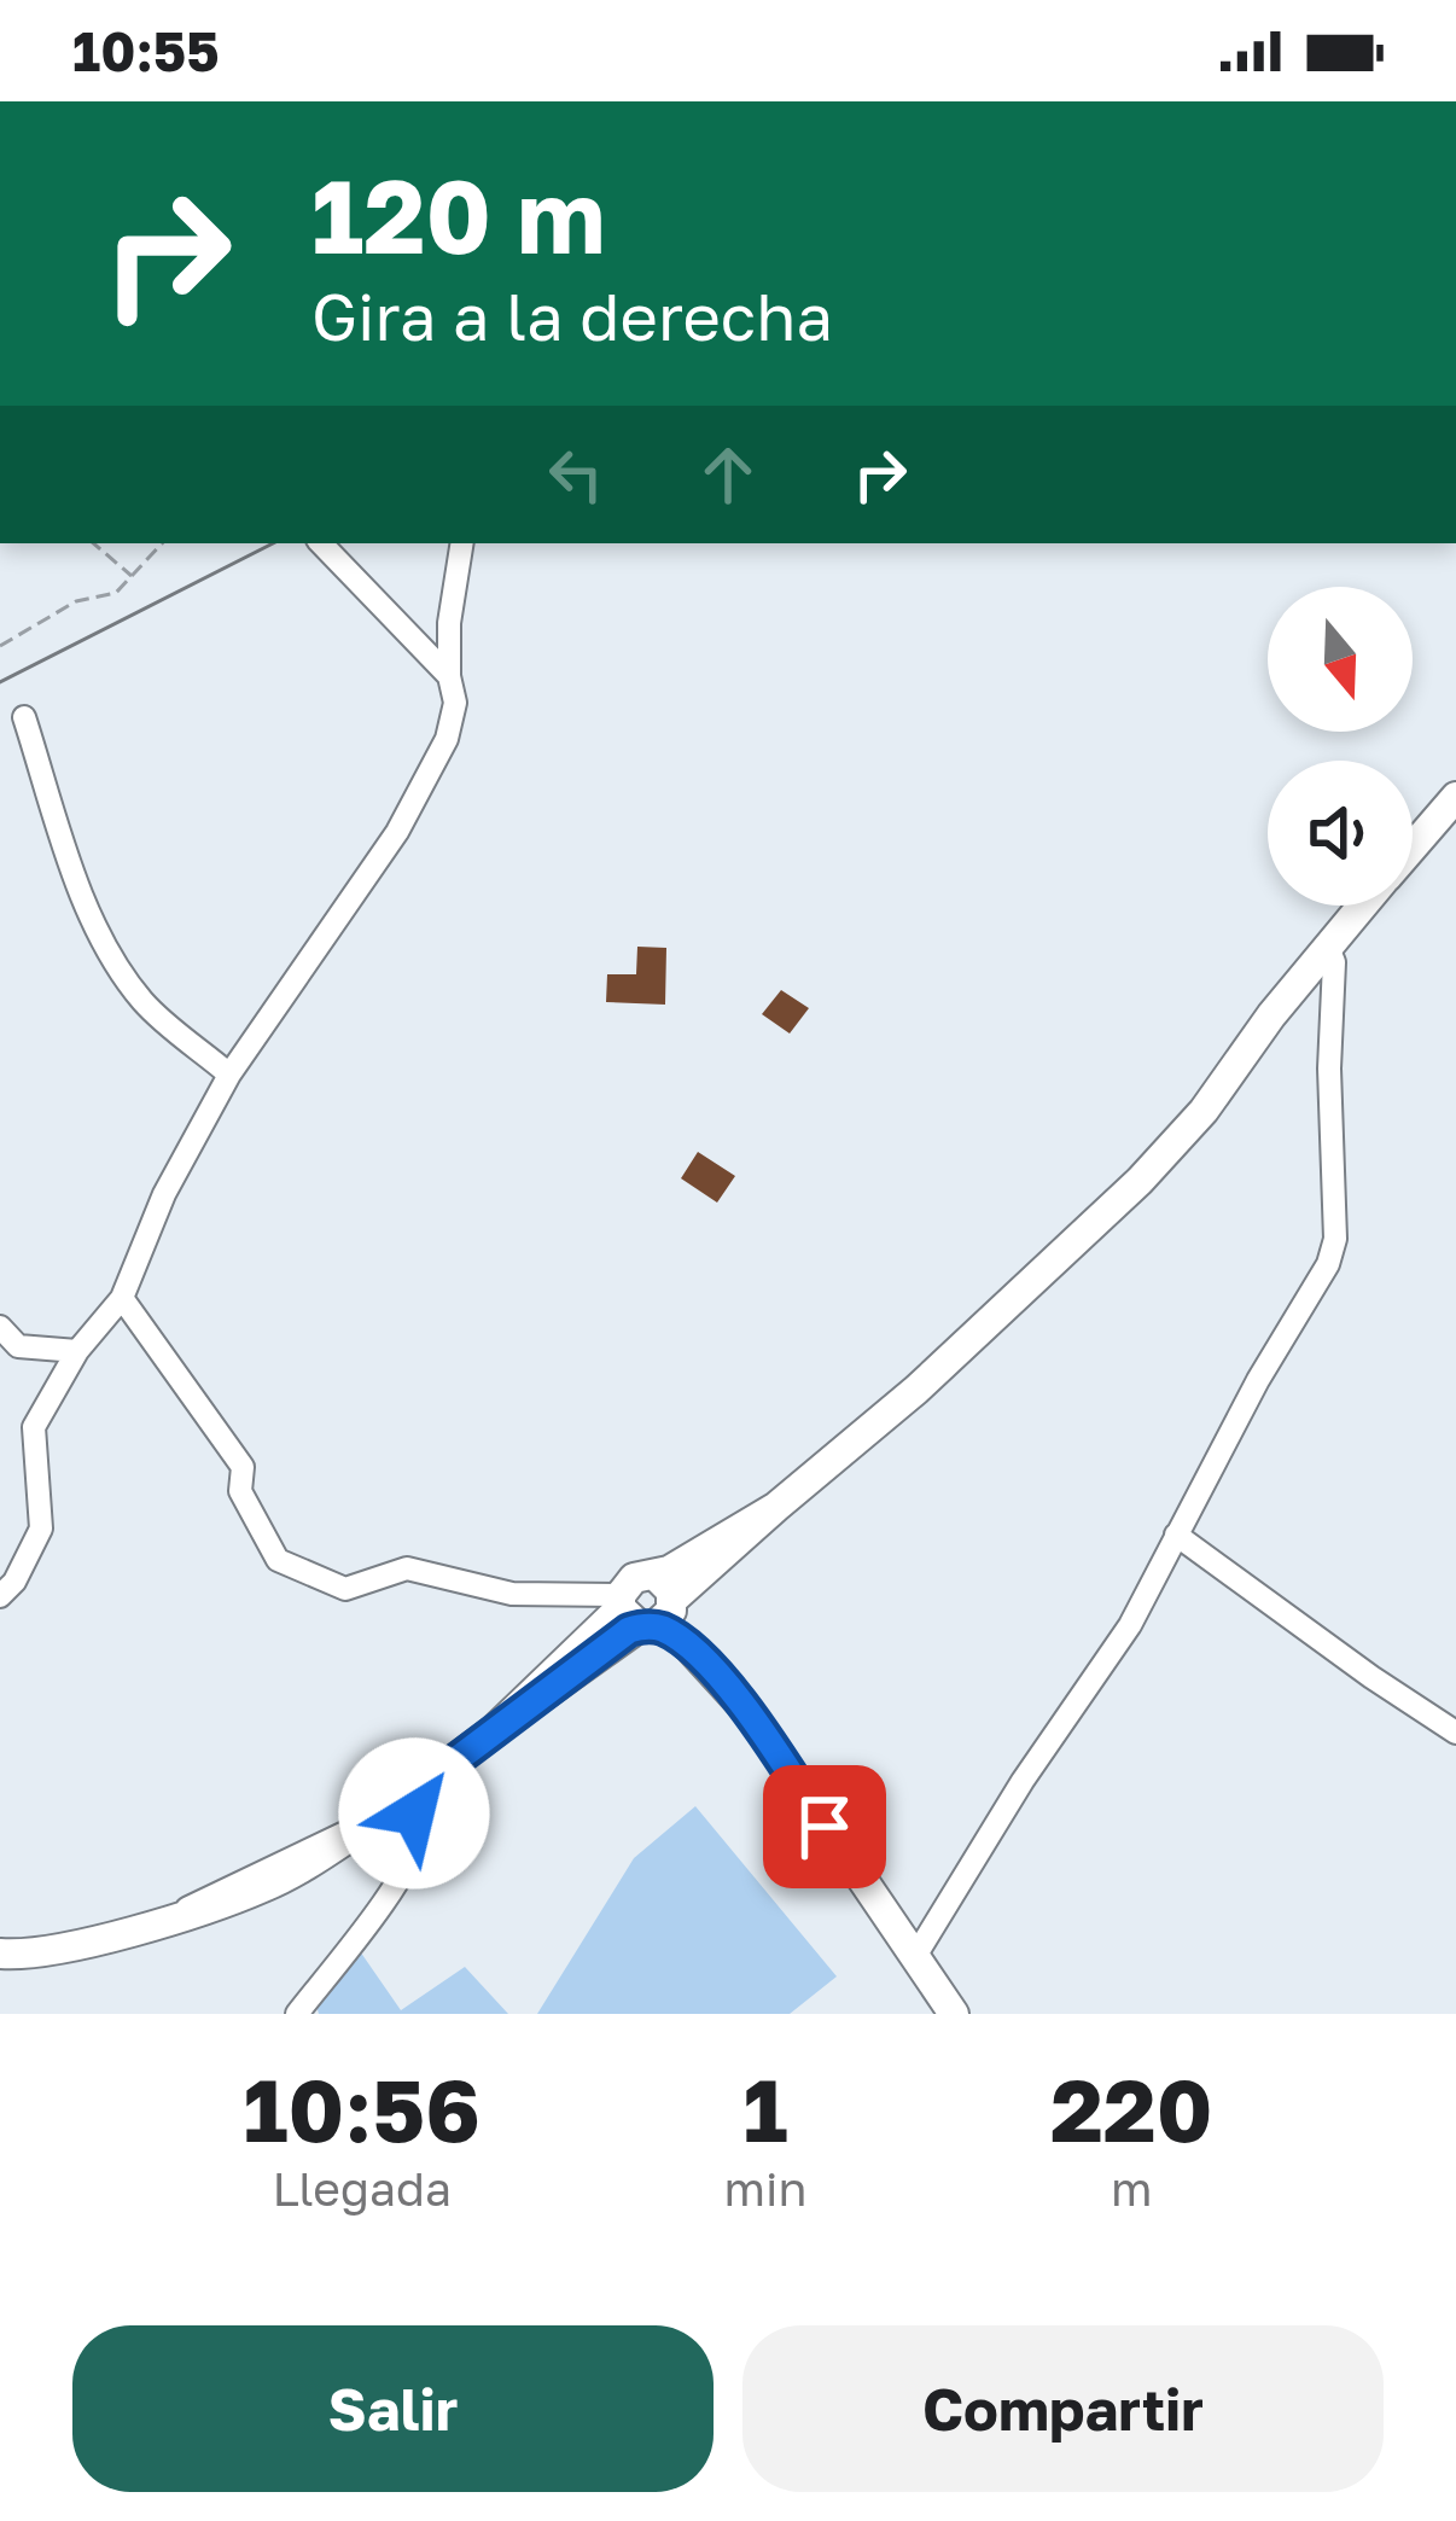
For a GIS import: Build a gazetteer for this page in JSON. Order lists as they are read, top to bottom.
{
  "north": "bottom",
  "page": {
    "status": "10:55",
    "turn": ["120 m", "Gira a la derecha"],
    "eta": [
      "10:56",
      "Llegada",
      "1",
      "min",
      "220",
      "m"
    ],
    "buttons": ["Salir", "Compartir"]
  }
}
